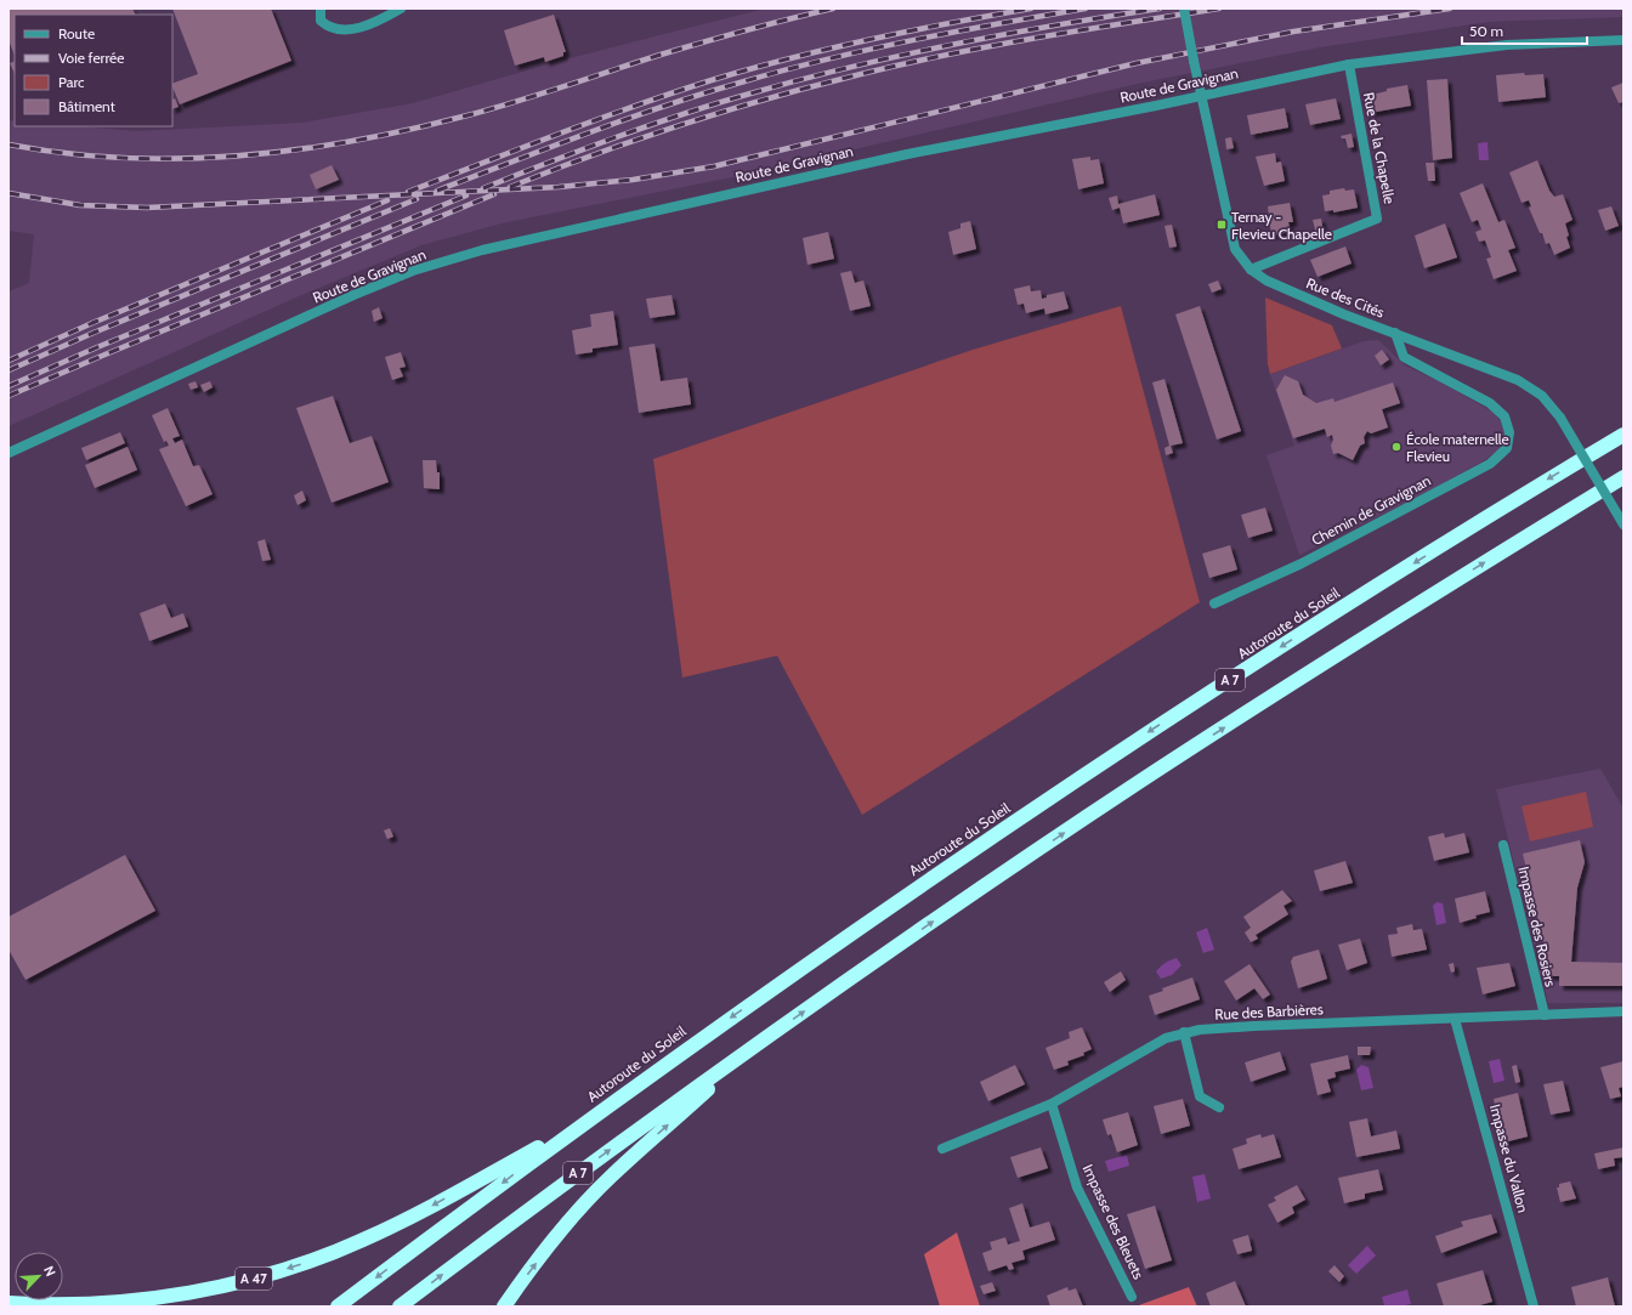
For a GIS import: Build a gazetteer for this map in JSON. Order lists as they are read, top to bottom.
{
  "streets": {
    "highway": ["Autoroute du Soleil", "A 7", "A 47"],
    "street": [
      "Route de Gravignan",
      "Rue de la Chapelle",
      "Rue des Cités",
      "Chemin de Gravignan",
      "Impasse des Rosiers",
      "Rue des Barbières",
      "Impasse du Vallon",
      "Impasse des Bleuets"
    ]
  },
  "crossings": [
    ["Route de Gravignan", "Rue de la Chapelle"],
    ["Route de Gravignan", "Rue des Cités"],
    ["Rue de la Chapelle", "Rue des Cités"],
    ["Rue des Cités", "Chemin de Gravignan"],
    ["Autoroute du Soleil", "A 47"],
    ["Impasse des Rosiers", "Rue des Barbières"],
    ["Rue des Barbières", "Impasse du Vallon"],
    ["Rue des Barbières", "Impasse des Bleuets"]
  ],
  "places": {
    "transit": ["Ternay - Flevieu Chapelle"],
    "other": ["École maternelle Flevieu"]
  },
  "legend": [
    "Route",
    "Voie ferrée",
    "Parc",
    "Bâtiment"
  ],
  "scale_bar": "50 m",
  "north": "top right"
}
